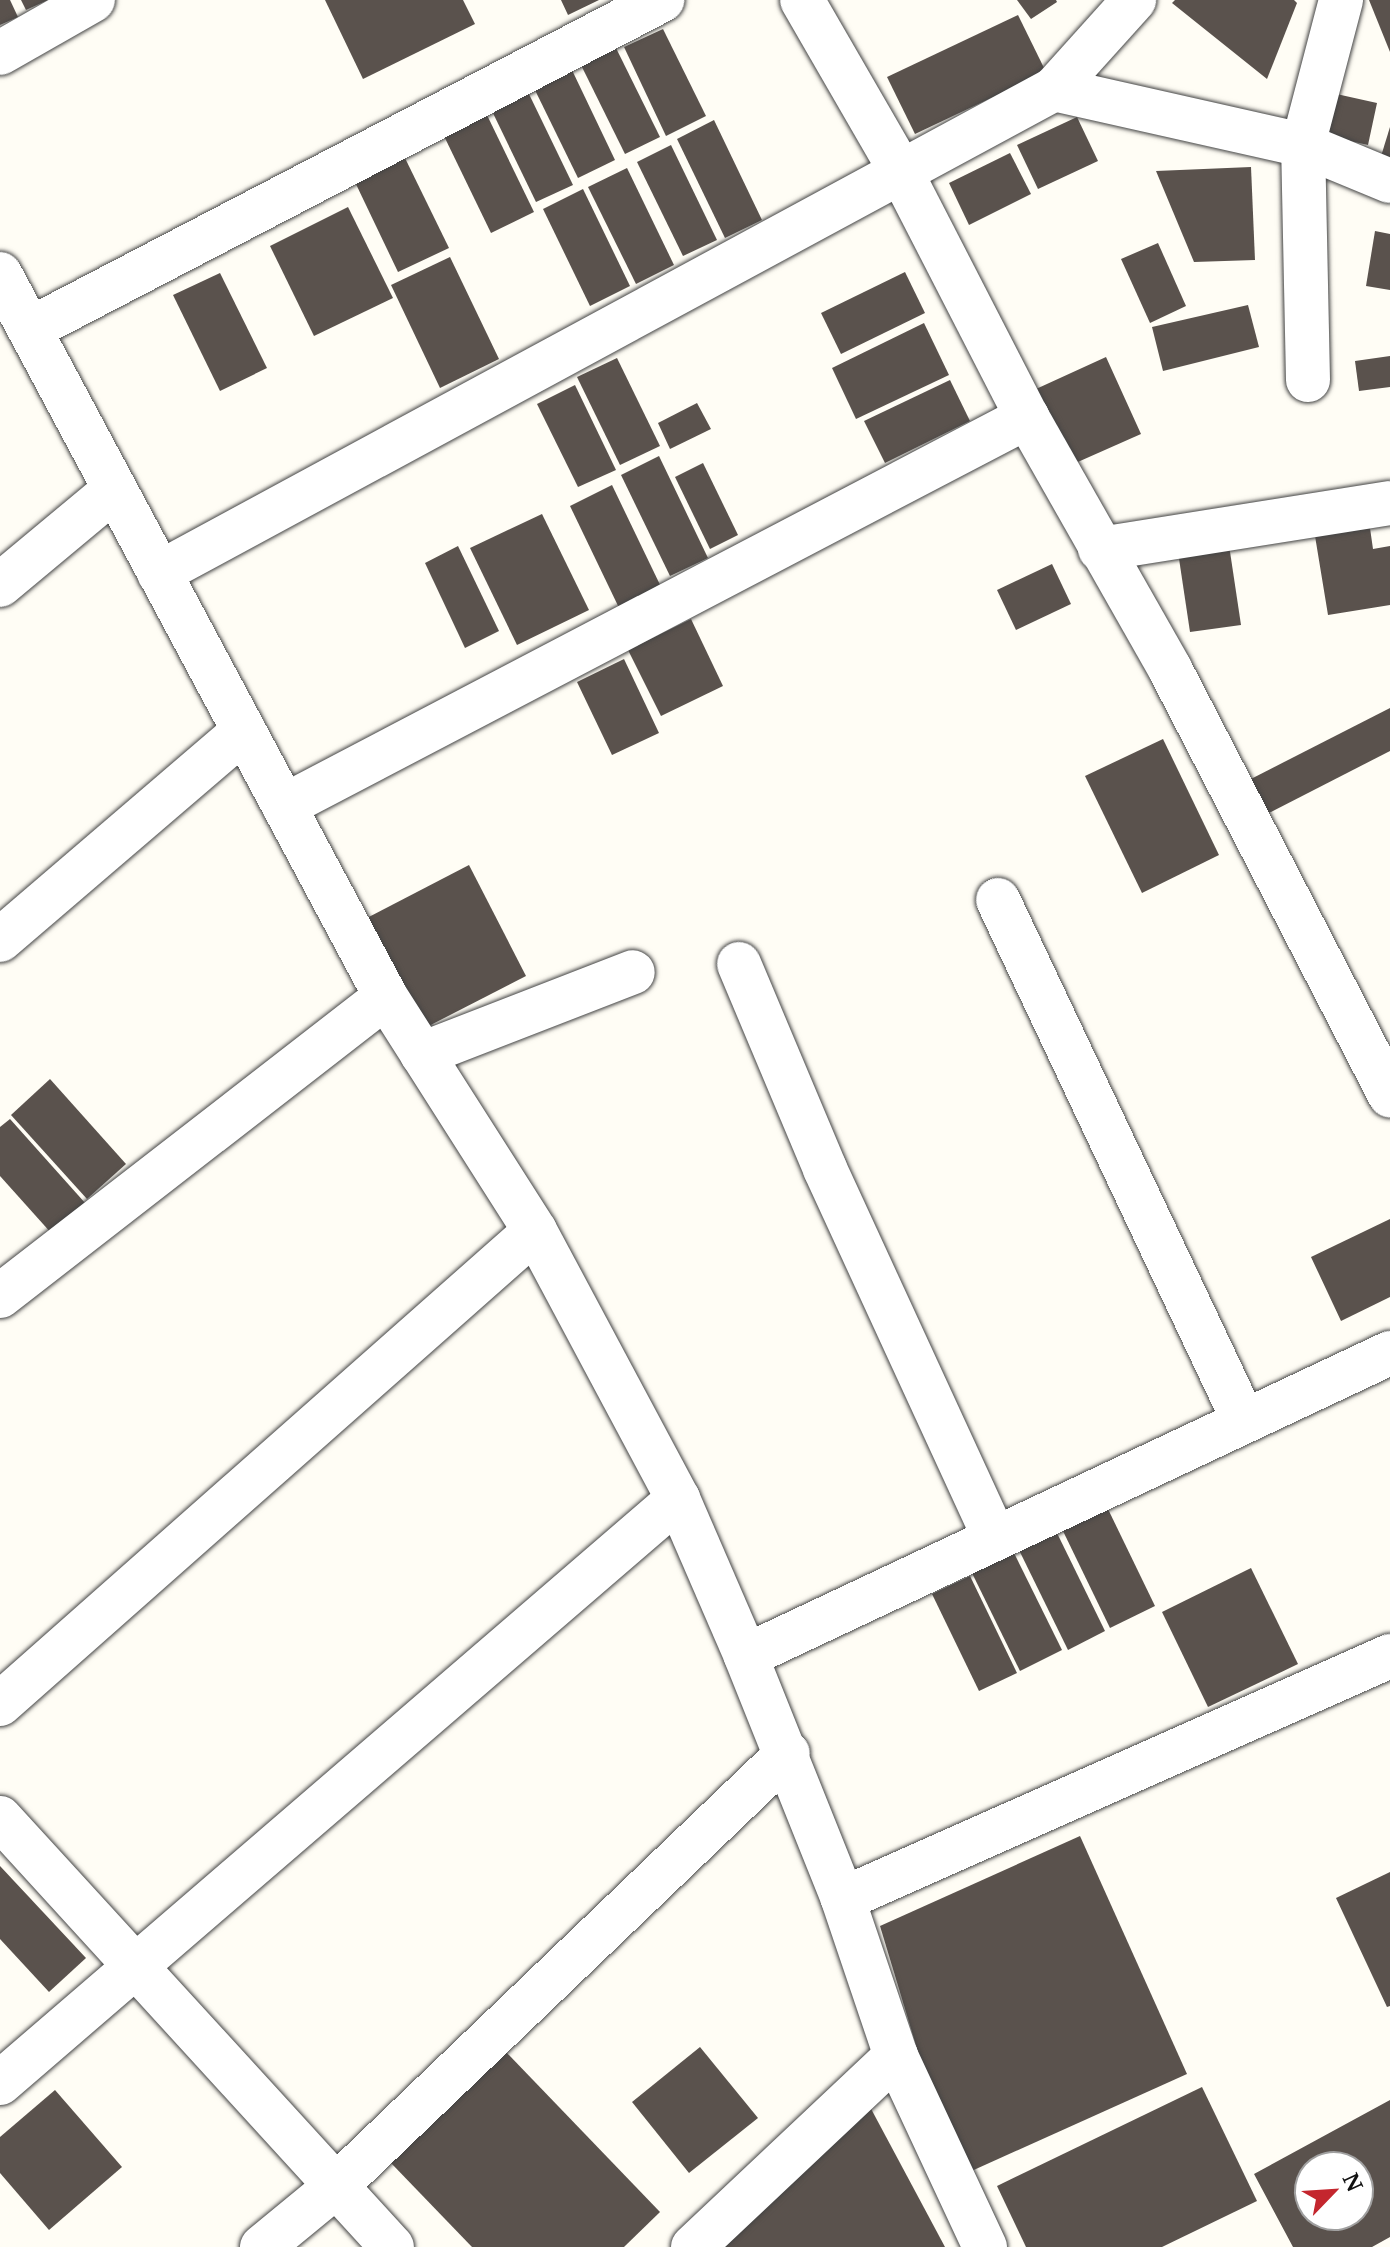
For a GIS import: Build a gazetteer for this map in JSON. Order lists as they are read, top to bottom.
{
  "north": "top right"
}
